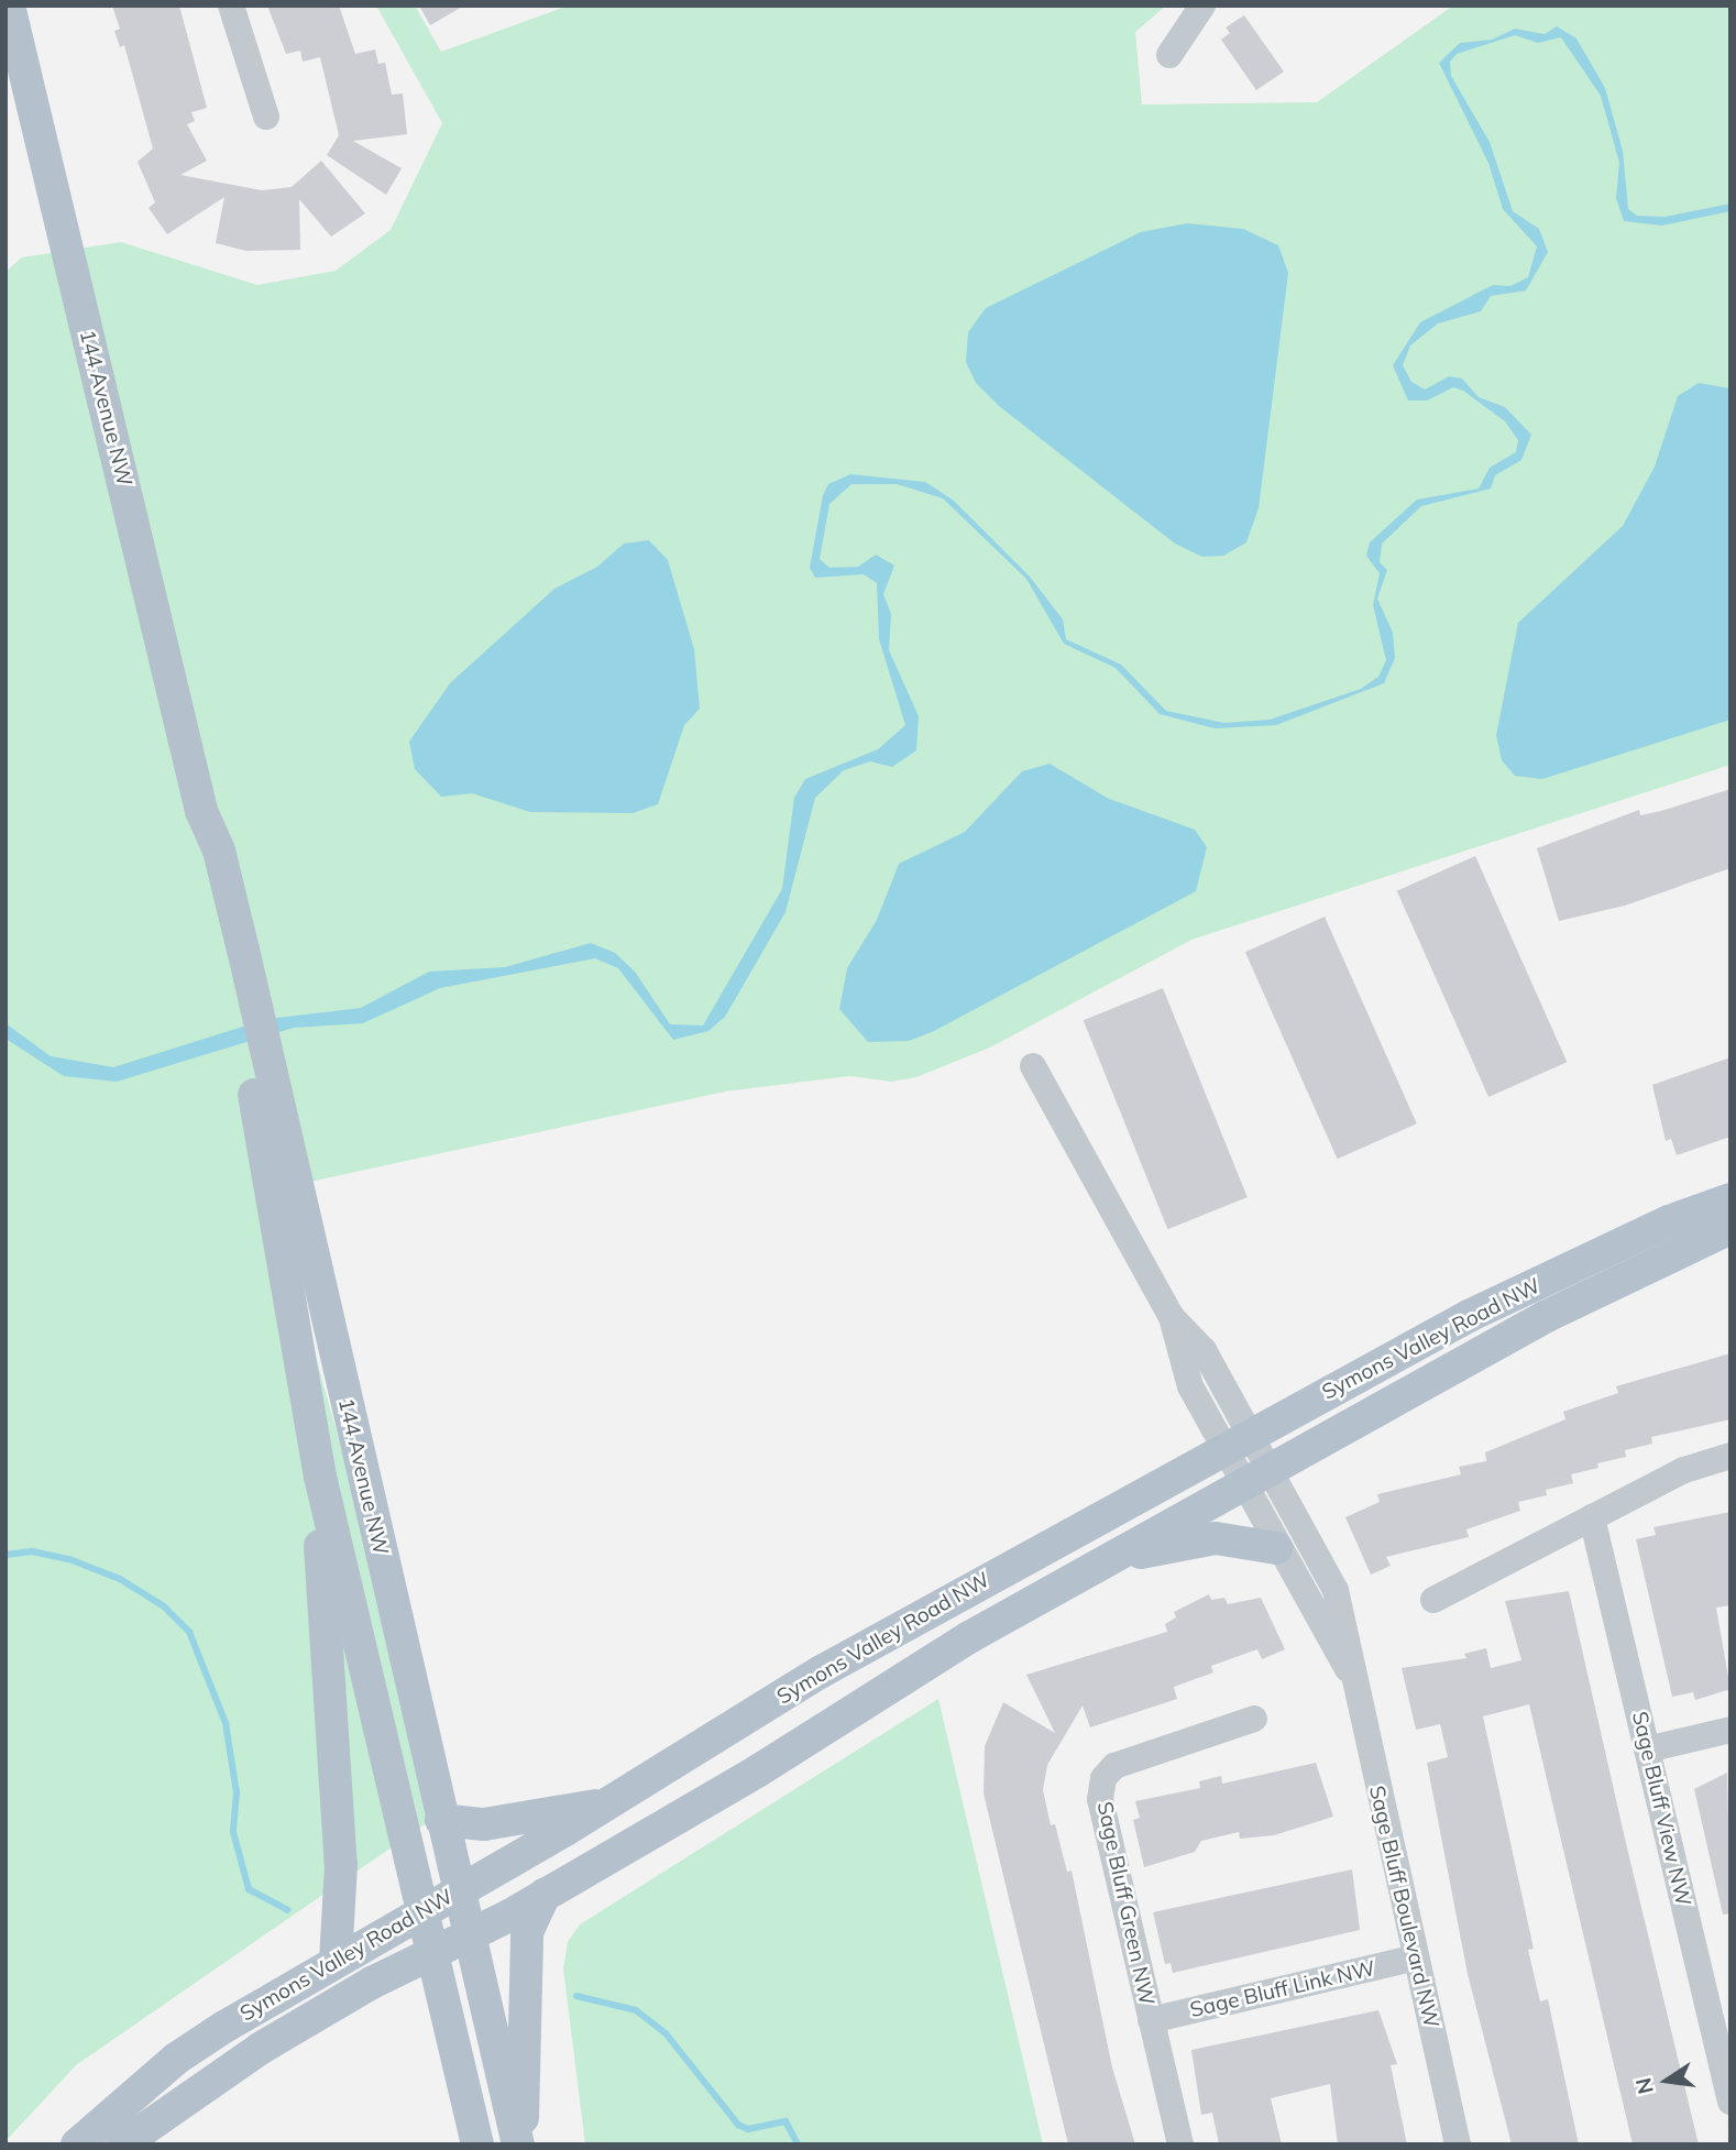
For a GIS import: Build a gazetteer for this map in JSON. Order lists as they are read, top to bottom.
{
  "streets": {
    "main road": ["144 Avenue NW", "Symons Valley Road NW"],
    "street": [
      "Sage Bluff View NW",
      "Sage Bluff Green NW",
      "Sage Bluff Boulevard NW",
      "Sage Bluff Link NW"
    ]
  },
  "crossings": [
    ["144 Avenue NW", "Symons Valley Road NW"],
    ["Symons Valley Road NW", "Sage Bluff Boulevard NW"],
    ["Sage Bluff Green NW", "Sage Bluff Link NW"],
    ["Sage Bluff Boulevard NW", "Sage Bluff Link NW"]
  ],
  "north": "left"
}
